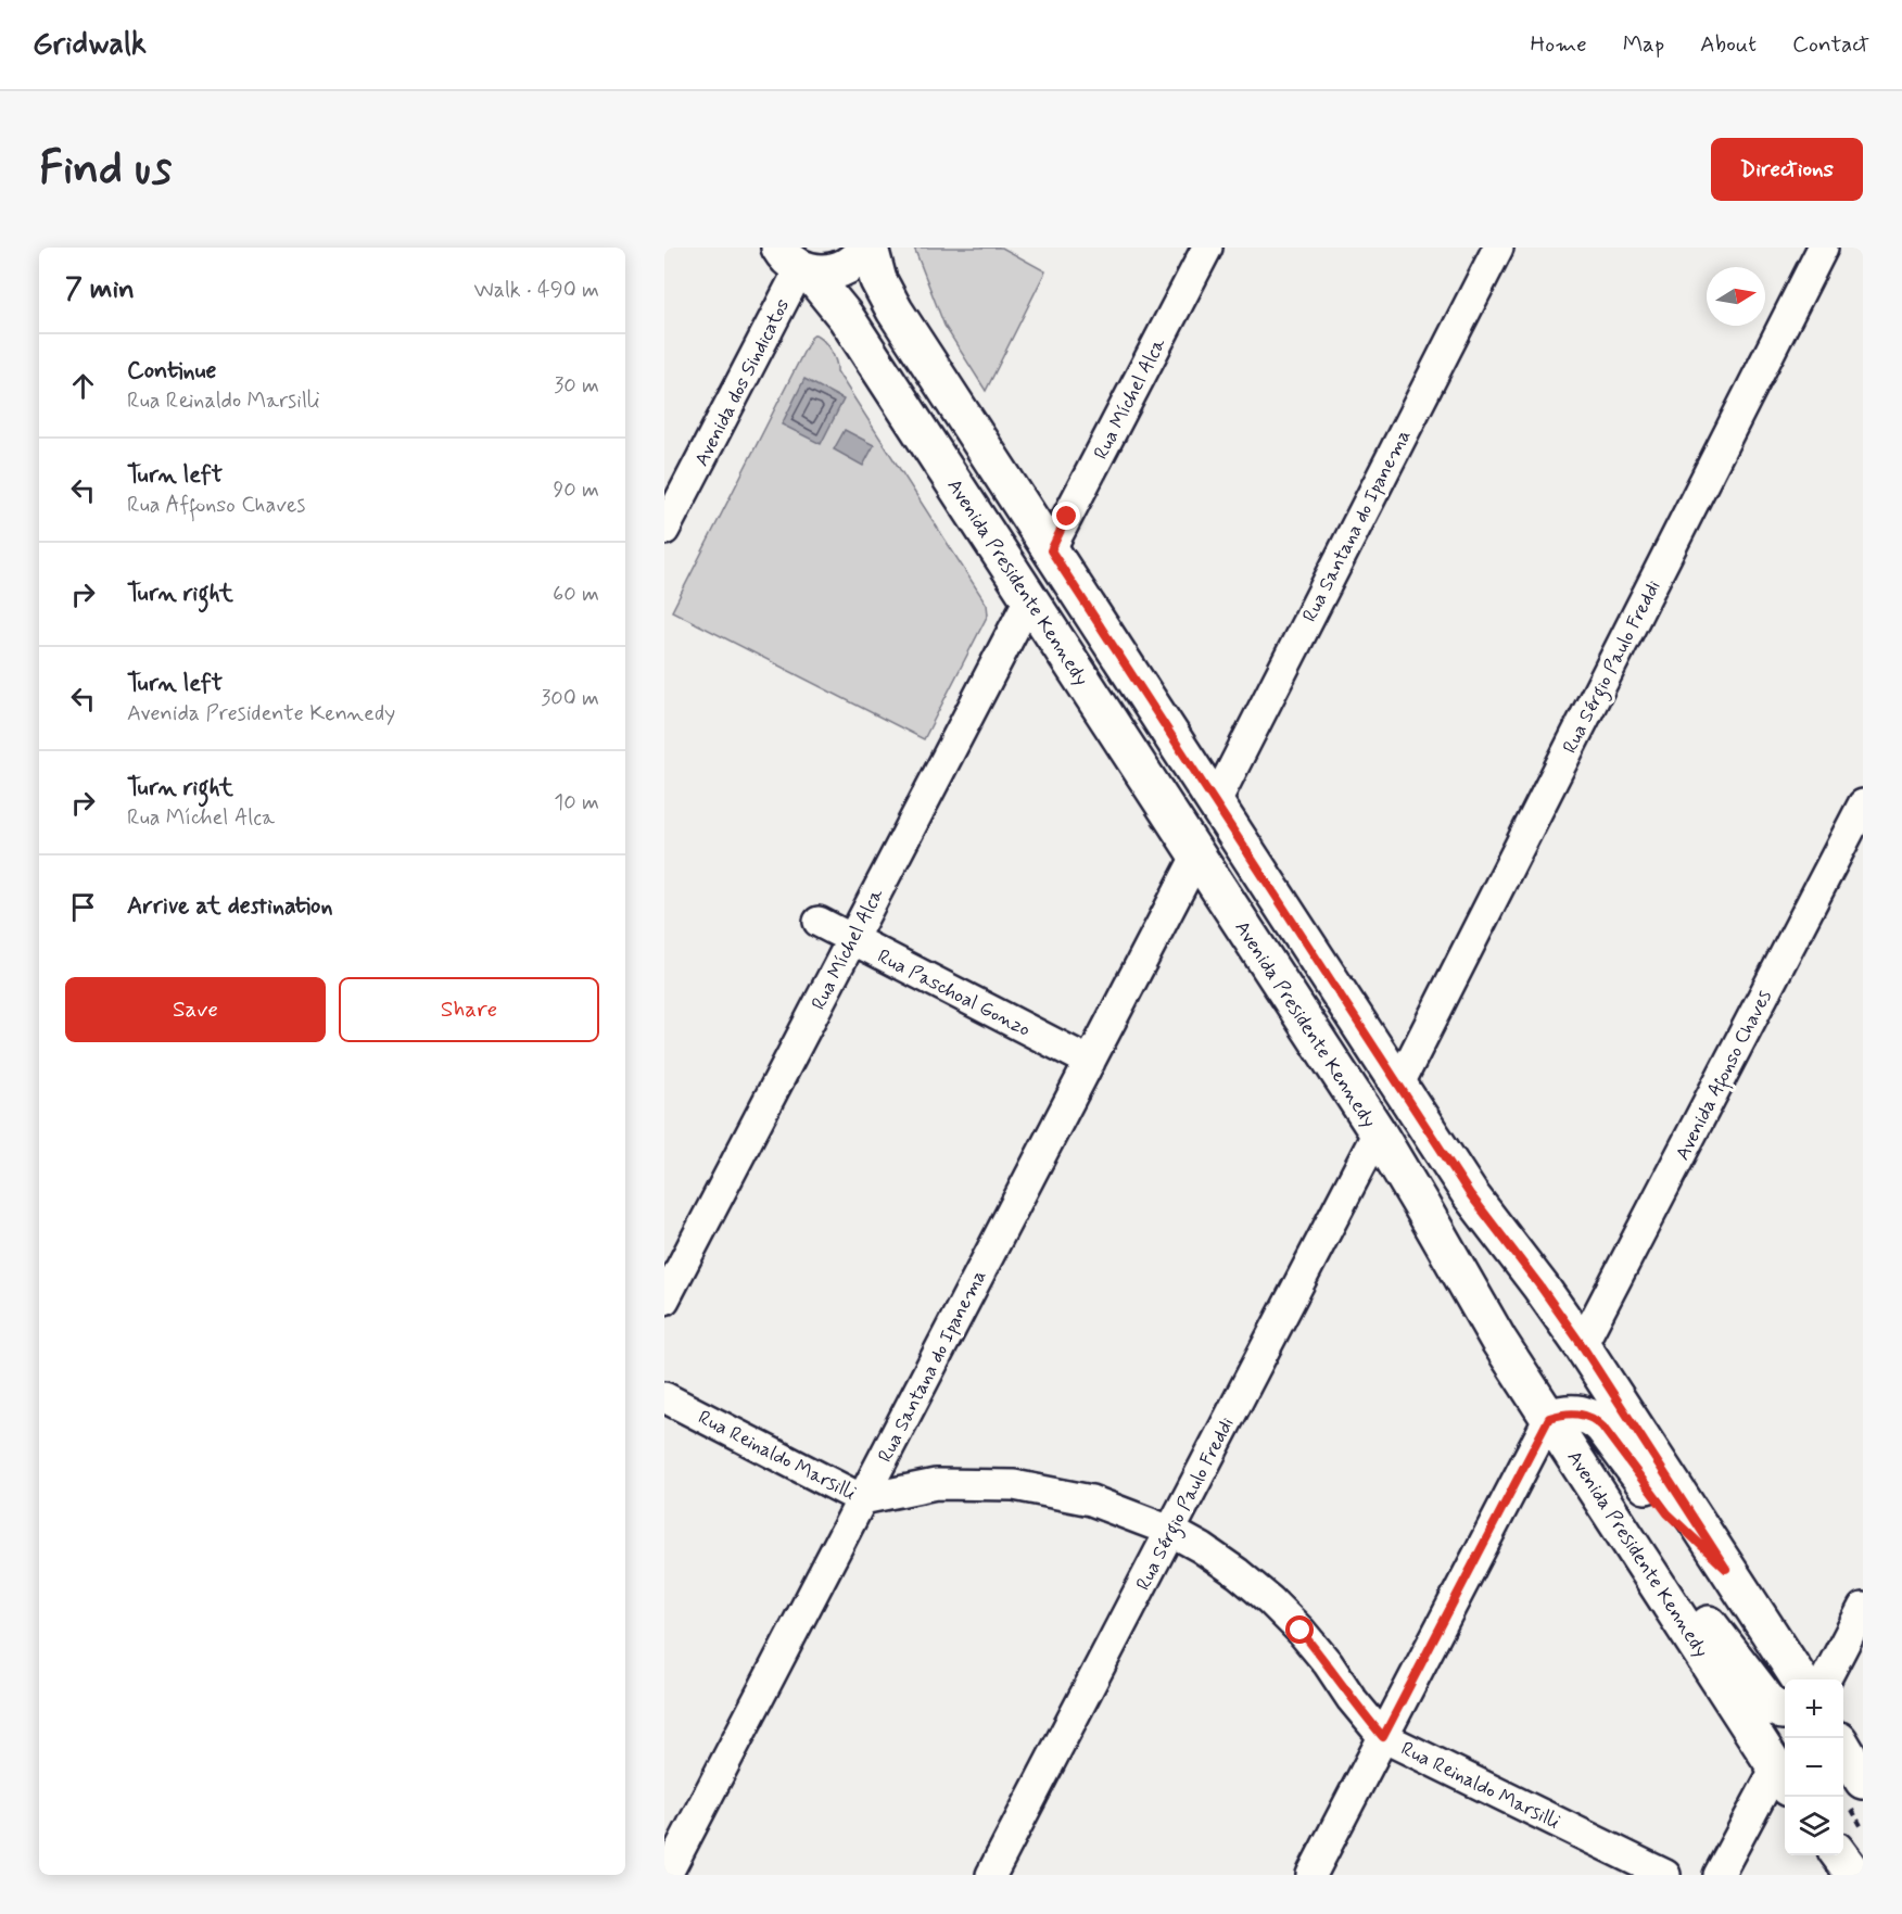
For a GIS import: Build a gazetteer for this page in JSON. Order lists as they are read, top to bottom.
{
  "streets": {
    "main road": ["Avenida Presidente Kennedy"],
    "street": [
      "Avenida dos Sindicatos",
      "Rua Míchel Alca",
      "Rua Santana do Ipanema",
      "Rua Sérgio Paulo Freddi",
      "Rua Paschoal Gonzo",
      "Avenida Afonso Chaves",
      "Rua Reinaldo Marsilli"
    ]
  },
  "crossings": [
    ["Avenida dos Sindicatos", "Avenida Presidente Kennedy"],
    ["Rua Míchel Alca", "Avenida Presidente Kennedy"],
    ["Rua Míchel Alca", "Rua Paschoal Gonzo"],
    ["Rua Santana do Ipanema", "Avenida Presidente Kennedy"],
    ["Rua Santana do Ipanema", "Rua Paschoal Gonzo"],
    ["Rua Santana do Ipanema", "Rua Reinaldo Marsilli"],
    ["Avenida Presidente Kennedy", "Rua Sérgio Paulo Freddi"],
    ["Rua Sérgio Paulo Freddi", "Rua Reinaldo Marsilli"]
  ],
  "north": "right",
  "page": {
    "header": "Gridwalk",
    "nav": [
      "Home",
      "Map",
      "About",
      "Contact"
    ],
    "buttons": [
      "Directions",
      ["Save", "Share"]
    ],
    "title": "Find us",
    "heading": ["7 min", "Walk · 490 m"],
    "list": [
      ["Continue", "Rua Reinaldo Marsilli", "30 m"],
      ["Turn left", "Rua Affonso Chaves", "90 m"],
      ["Turn right", "60 m"],
      ["Turn left", "Avenida Presidente Kennedy", "300 m"],
      ["Turn right", "Rua Míchel Alca", "10 m"],
      "Arrive at destination"
    ],
    "map_buttons": ["+", "−"]
  }
}
